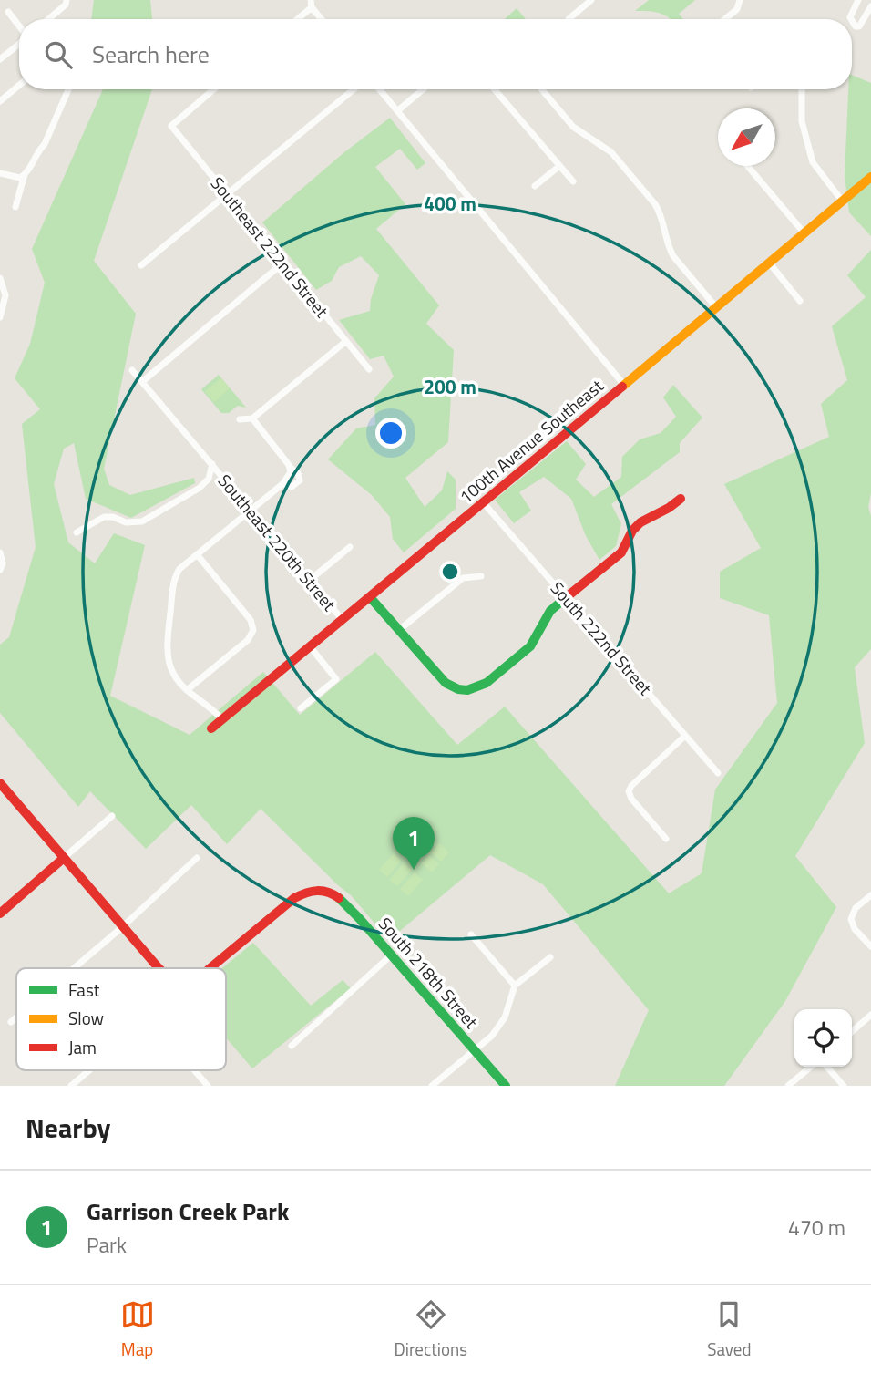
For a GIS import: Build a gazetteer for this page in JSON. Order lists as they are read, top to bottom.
{
  "streets": {
    "street": [
      "Southeast 222nd Street",
      "100th Avenue Southeast",
      "Southeast 220th Street",
      "South 222nd Street",
      "South 218th Street"
    ]
  },
  "crossings": [
    ["100th Avenue Southeast", "Southeast 220th Street"],
    ["100th Avenue Southeast", "South 222nd Street"]
  ],
  "legend": ["Fast", "Slow", "Jam"],
  "north": "bottom left",
  "page": {
    "search": "Search here",
    "pins": "1",
    "heading": "Nearby",
    "list": [
      {
        "mark": "1",
        "name": "Garrison Creek Park",
        "note": "Park",
        "value": "470 m"
      }
    ],
    "nav": ["Map", "Directions", "Saved"]
  },
  "rings": ["400 m", "200 m"]
}
